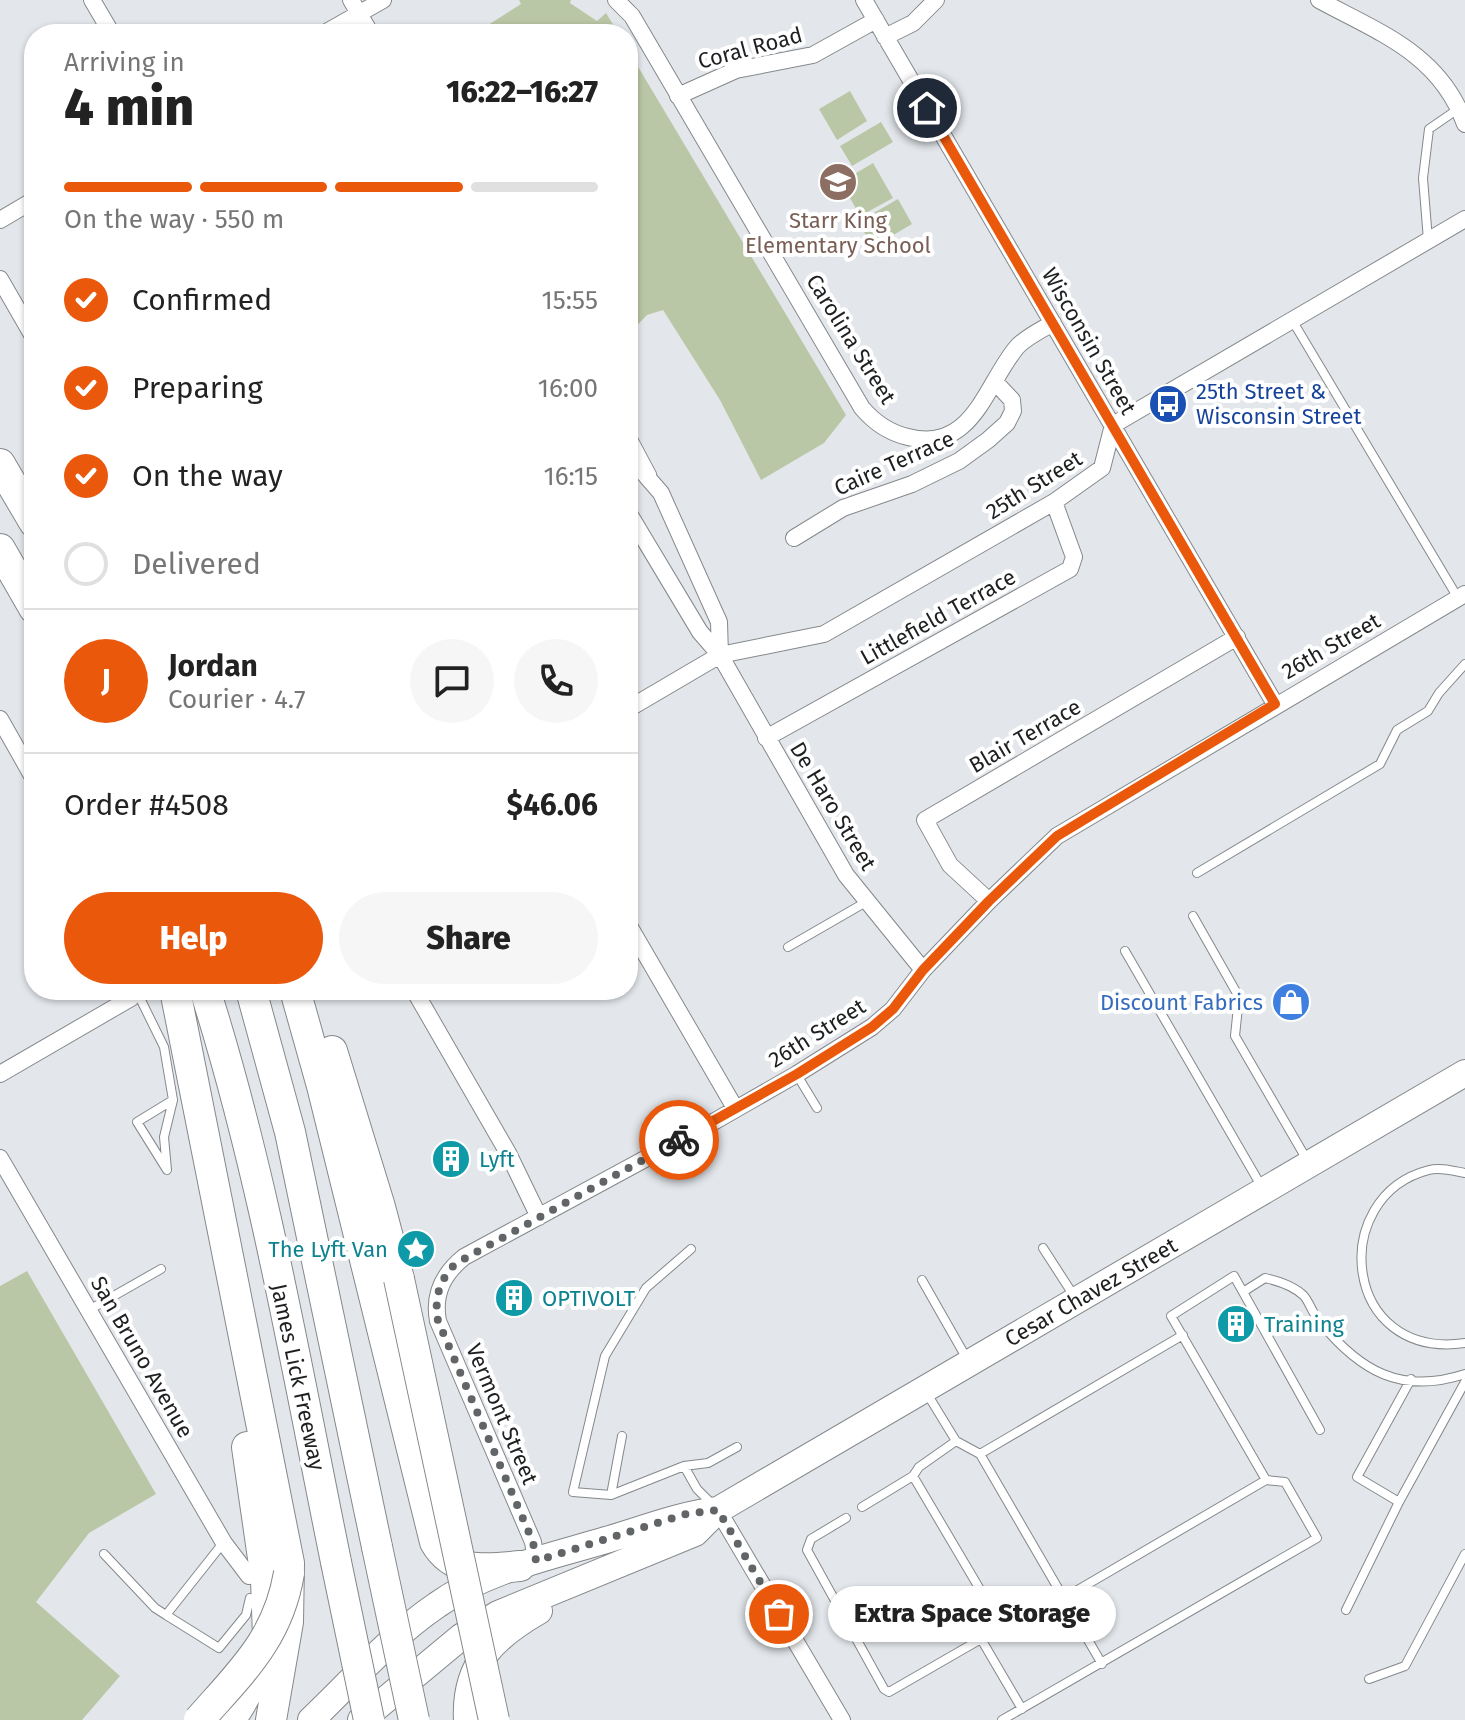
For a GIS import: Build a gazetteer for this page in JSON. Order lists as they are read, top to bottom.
{
  "streets": {
    "highway": ["James Lick Freeway"],
    "main road": ["Cesar Chavez Street"],
    "street": [
      "Coral Road",
      "Carolina Street",
      "Wisconsin Street",
      "Caire Terrace",
      "25th Street",
      "Littlefield Terrace",
      "26th Street",
      "Blair Terrace",
      "De Haro Street",
      "San Bruno Avenue",
      "Vermont Street"
    ]
  },
  "crossings": [
    ["Coral Road", "Carolina Street"],
    ["Coral Road", "Wisconsin Street"],
    ["Carolina Street", "Wisconsin Street"],
    ["Carolina Street", "Caire Terrace"],
    ["Wisconsin Street", "25th Street"],
    ["Wisconsin Street", "26th Street"],
    ["Wisconsin Street", "Blair Terrace"],
    ["25th Street", "Littlefield Terrace"],
    ["25th Street", "De Haro Street"],
    ["Littlefield Terrace", "De Haro Street"],
    ["26th Street", "Blair Terrace"],
    ["26th Street", "De Haro Street"],
    ["26th Street", "Vermont Street"],
    ["Cesar Chavez Street", "Vermont Street"]
  ],
  "places": {
    "school or university": ["Starr King Elementary School"],
    "bus stop": ["25th Street & Wisconsin Street"],
    "shop": ["Discount Fabrics"],
    "building": ["Lyft", "OPTIVOLT", "Training"],
    "place": ["The Lyft Van"],
    "other": ["Extra Space Storage"]
  },
  "page": {
    "heading": ["4 min", "Arriving in", "16:22–16:27"],
    "panel": [
      "Jordan",
      "Courier · 4.7",
      "Order #4508",
      "$46.06"
    ],
    "bar": "On the way · 550 m",
    "list": [
      ["Confirmed", "15:55"],
      ["Preparing", "16:00"],
      ["On the way", "16:15"],
      "Delivered"
    ],
    "round": "J",
    "buttons": ["Help", "Share"],
    "bubble": "Extra Space Storage"
  }
}
